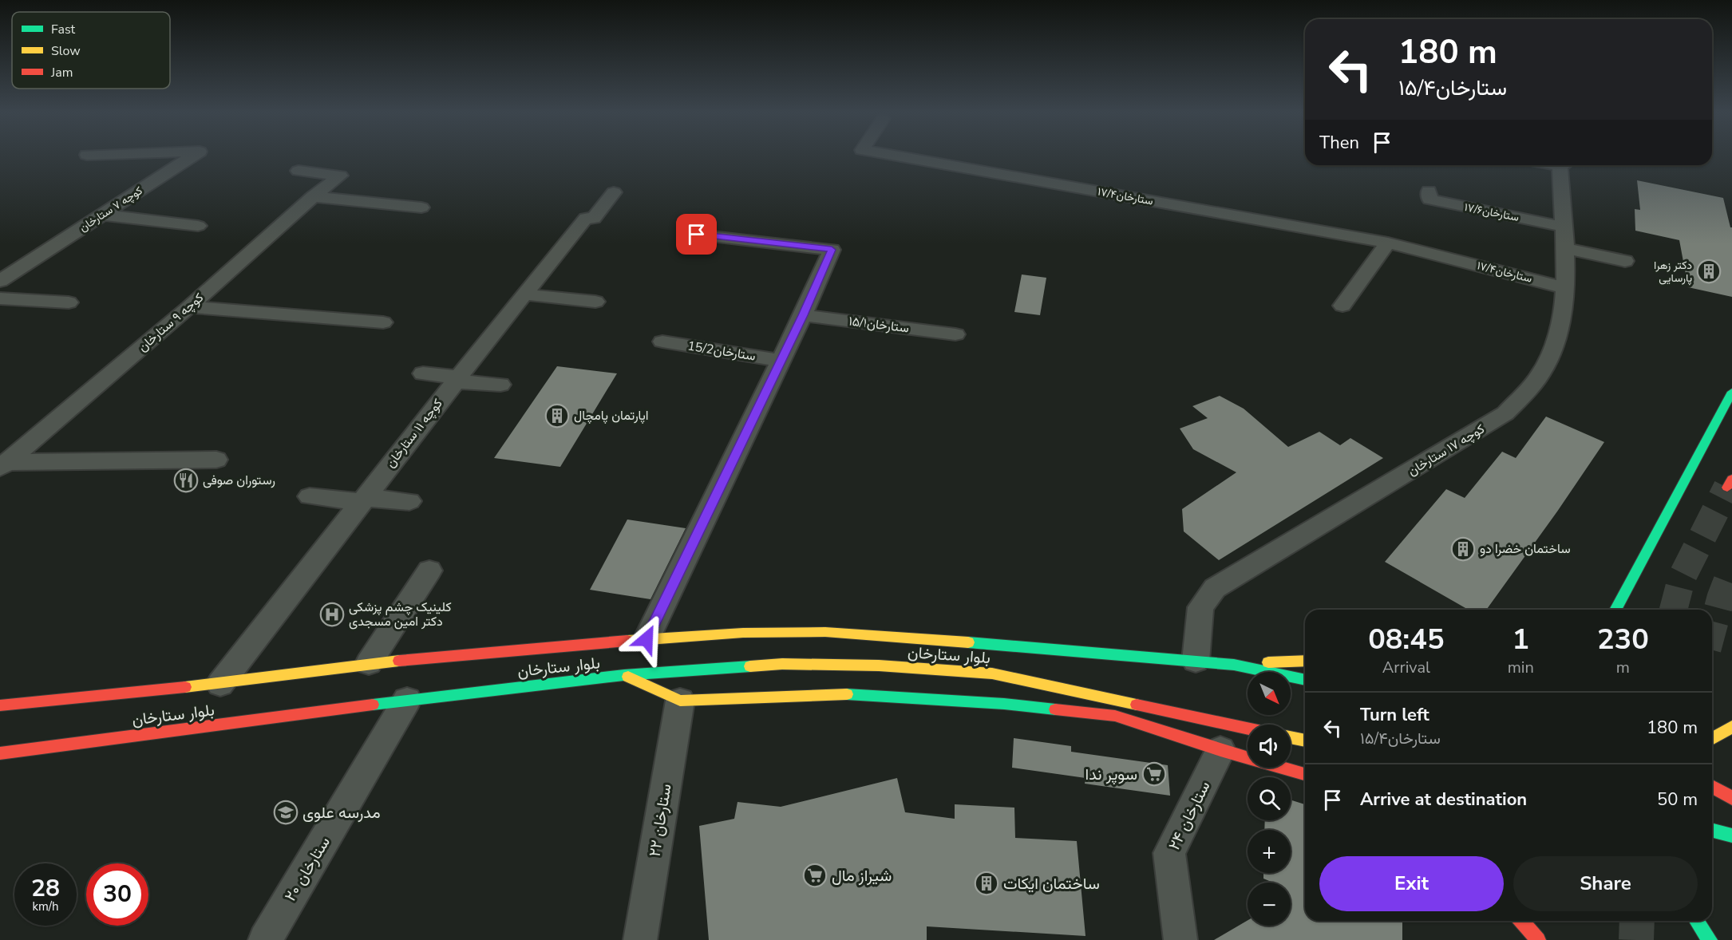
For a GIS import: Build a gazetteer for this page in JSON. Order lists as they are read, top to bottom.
{
  "streets": {
    "main road": ["بلوار ستارخان"],
    "street": [
      "ستارخان۱۷/۴",
      "کوچه ۷ ستارخان",
      "ستارخان۱۷/۶",
      "کوچه ۹ ستارخان",
      "ستارخان۱۵/۱",
      "ستارخان15/2",
      "کوچه ۱۱ ستارخان",
      "کوچه ۱۷ ستارخان",
      "۲۴ ستارخان",
      "۲۲ ستارخان",
      "۲۰ ستارخان"
    ]
  },
  "crossings": [
    ["ستارخان۱۷/۴", "کوچه ۱۷ ستارخان"],
    ["ستارخان۱۷/۶", "کوچه ۱۷ ستارخان"],
    ["کوچه ۱۱ ستارخان", "بلوار ستارخان"],
    ["کوچه ۱۷ ستارخان", "بلوار ستارخان"],
    ["بلوار ستارخان", "۲۰ ستارخان"]
  ],
  "places": {
    "building": [
      "دکتر زهرا پارسایی",
      "اپارتمان پامچال",
      "ساختمان خضرا دو",
      "ساختمان ایکات"
    ],
    "restaurant": ["رستوران صوفی"],
    "hospital": ["کلینیک چشم پزشکی دکتر امین مسجدی"],
    "supermarket": ["سوپر ندا", "شیراز مال"],
    "school or university": ["مدرسه علوی"]
  },
  "legend": ["Fast", "Slow", "Jam"],
  "north": "bottom right",
  "page": {
    "turn": ["180 m", "ستارخان۱۵/۴"],
    "then": "Then",
    "eta": [
      "08:45",
      "Arrival",
      "1",
      "min",
      "230",
      "m"
    ],
    "map_buttons": ["+", "−"],
    "list": [
      {
        "name": "Turn left",
        "note": "ستارخان۱۵/۴",
        "value": "180 m"
      },
      {
        "name": "Arrive at destination",
        "value": "50 m"
      }
    ],
    "buttons": ["Exit", "Share"],
    "speed": "28 km/h",
    "limit": "30"
  }
}
